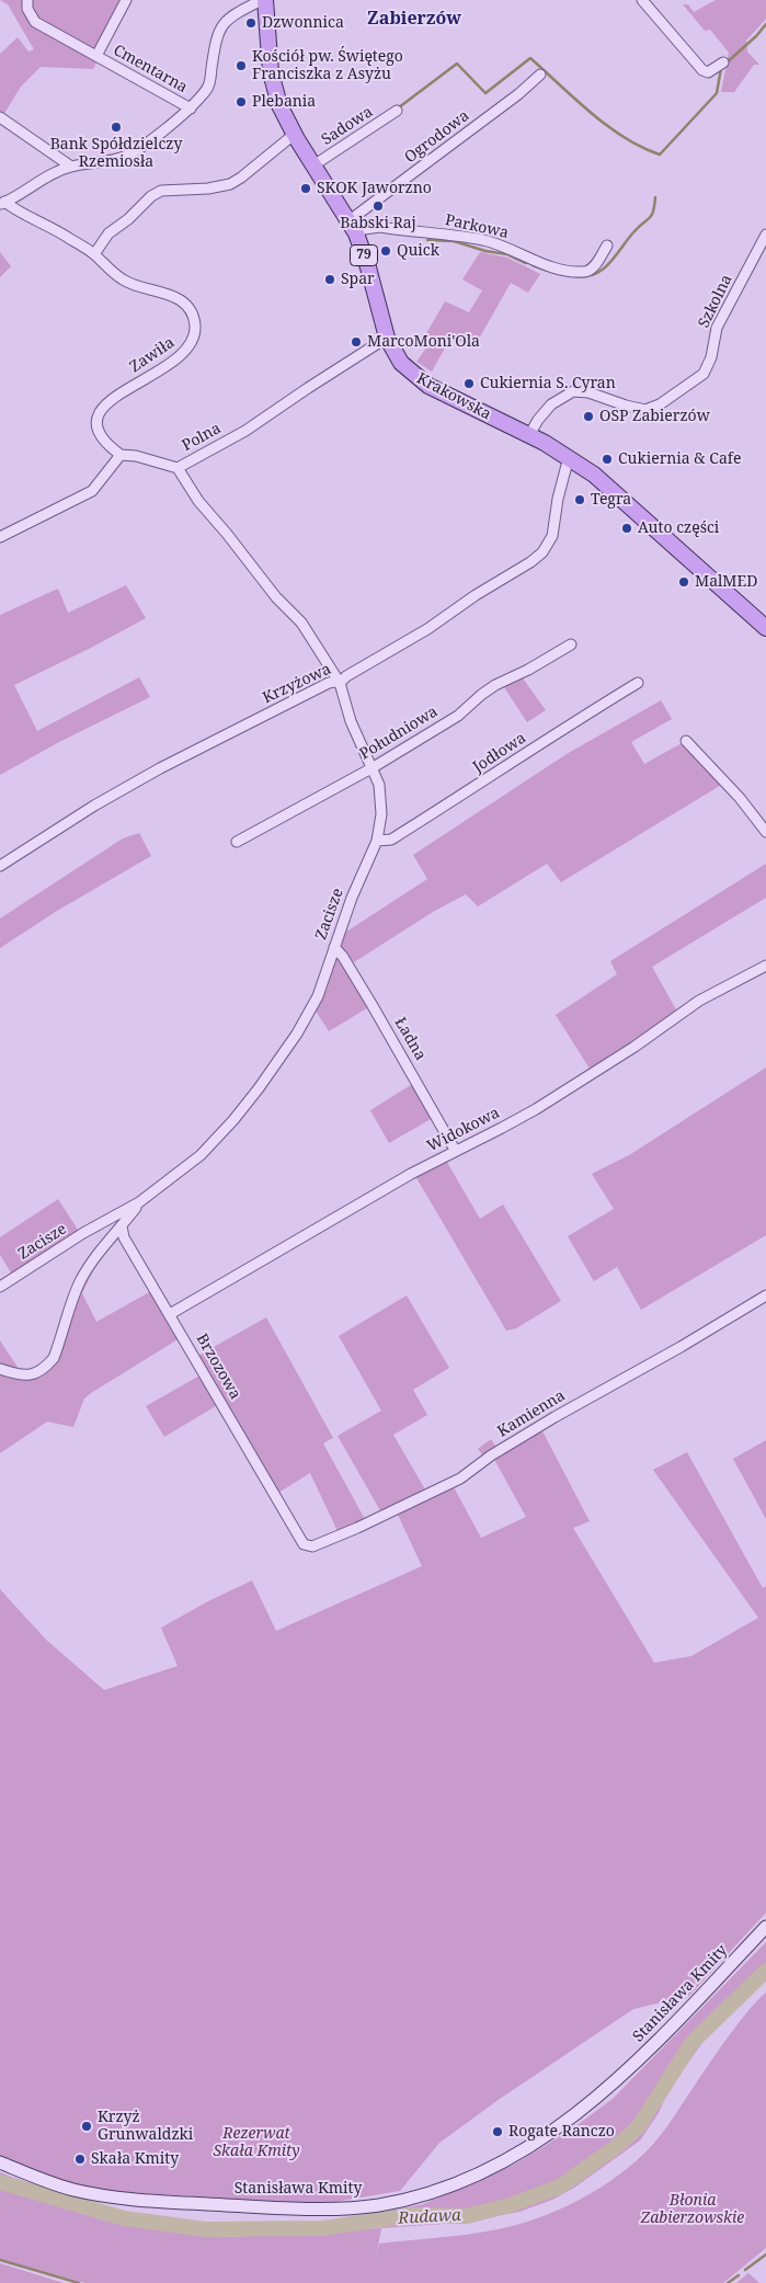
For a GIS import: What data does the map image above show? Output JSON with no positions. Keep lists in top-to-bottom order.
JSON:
{
  "streets": {
    "main road": ["79", "Krakowska", "Stanisława Kmity"],
    "street": [
      "Cmentarna",
      "Sadowa",
      "Ogrodowa",
      "Parkowa",
      "Szkolna",
      "Zawiła",
      "Polna",
      "Krzyżowa",
      "Południowa",
      "Jodłowa",
      "Zacisze",
      "Ładna",
      "Widokowa",
      "Brzozowa",
      "Kamienna"
    ]
  },
  "crossings": [
    ["Cmentarna", "Zawiła"],
    ["Cmentarna", "Krakowska"],
    ["Sadowa", "Krakowska"],
    ["Ogrodowa", "Parkowa"],
    ["Ogrodowa", "Krakowska"],
    ["Parkowa", "Krakowska"],
    ["Szkolna", "Krakowska"],
    ["Zawiła", "Polna"],
    ["Krakowska", "Polna"],
    ["Krakowska", "Krzyżowa"],
    ["Polna", "Zacisze"],
    ["Krzyżowa", "Zacisze"],
    ["Południowa", "Zacisze"],
    ["Jodłowa", "Zacisze"],
    ["Zacisze", "Ładna"],
    ["Ładna", "Widokowa"],
    ["Widokowa", "Brzozowa"],
    ["Brzozowa", "Kamienna"]
  ],
  "districts": ["Zabierzów"],
  "water": ["Rudawa"],
  "parks": ["Rezerwat Skała Kmity", "Błonia Zabierzowskie"],
  "places": [
    "Dzwonnica",
    "Kościół pw. Świętego Franciszka z Asyżu",
    "Plebania",
    "Bank Spółdzielczy Rzemiosła",
    "SKOK Jaworzno",
    "Babski Raj",
    "Quick",
    "Spar",
    "MarcoMoni'Ola",
    "Cukiernia S. Cyran",
    "OSP Zabierzów",
    "Cukiernia & Cafe",
    "Tegra",
    "Auto części",
    "MalMED",
    "Krzyż Grunwaldzki",
    "Rogate Ranczo",
    "Skała Kmity"
  ]
}
